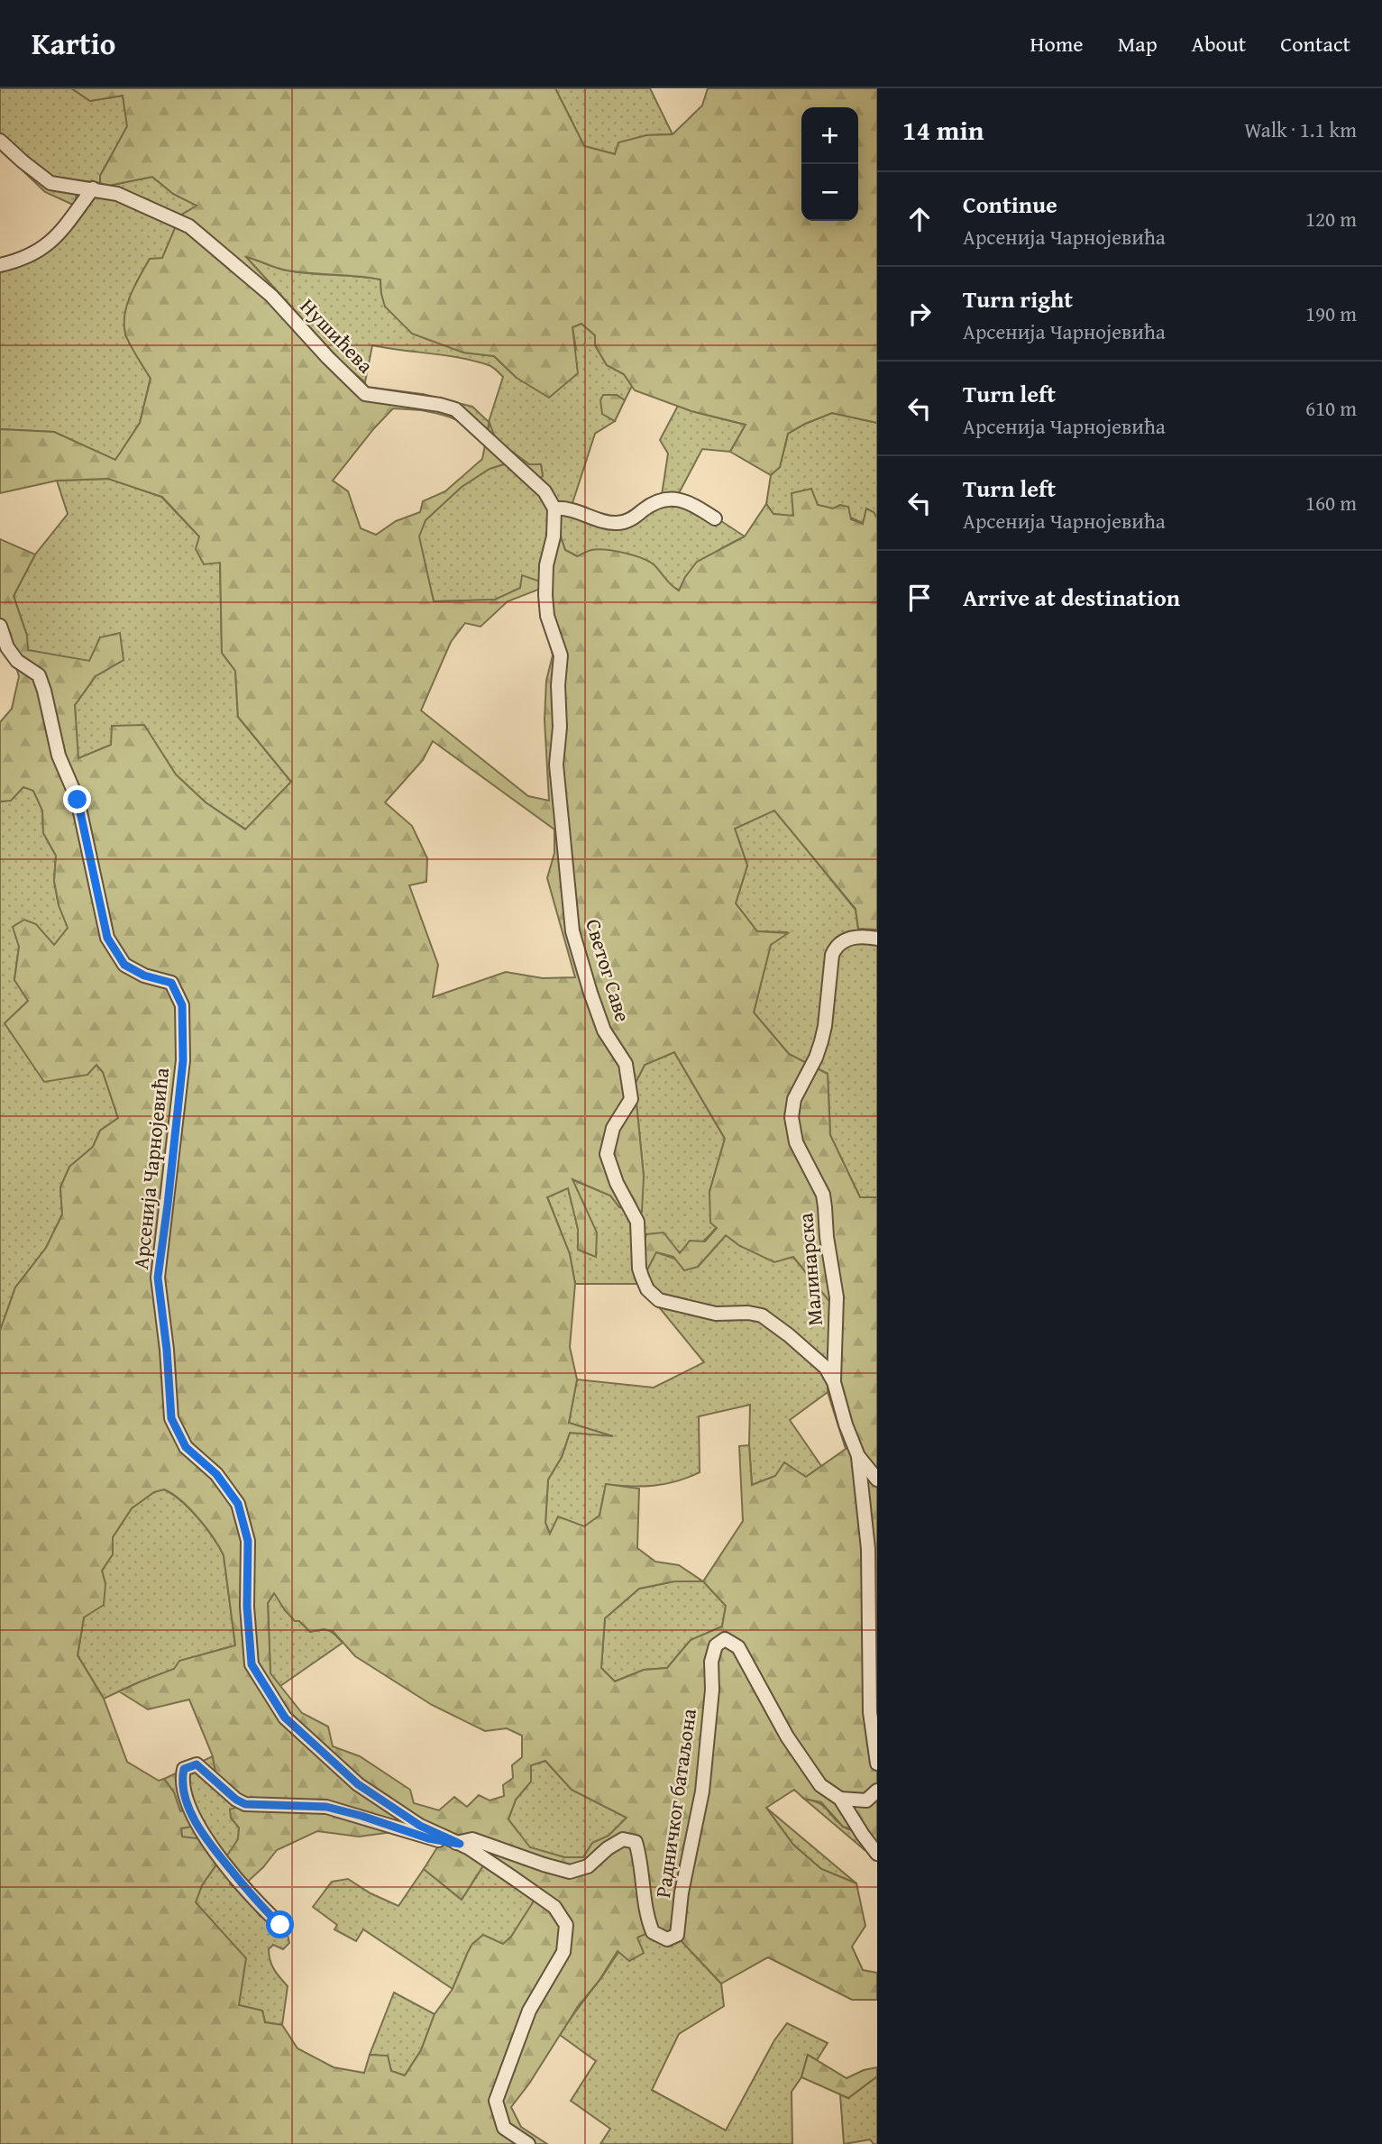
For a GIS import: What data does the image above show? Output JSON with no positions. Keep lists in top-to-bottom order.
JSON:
{
  "streets": {
    "street": [
      "Нушићева",
      "Светог Саве",
      "Арсенија Чарнојевића",
      "Малинарска",
      "Радничког батаљона"
    ]
  },
  "crossings": [
    ["Нушићева", "Светог Саве"],
    ["Светог Саве", "Малинарска"],
    ["Арсенија Чарнојевића", "Радничког батаљона"]
  ],
  "page": {
    "header": "Kartio",
    "nav": [
      "Home",
      "Map",
      "About",
      "Contact"
    ],
    "heading": ["14 min", "Walk · 1.1 km"],
    "map_buttons": ["+", "−"],
    "list": [
      ["Continue", "Арсенија Чарнојевића", "120 m"],
      ["Turn right", "Арсенија Чарнојевића", "190 m"],
      ["Turn left", "Арсенија Чарнојевића", "610 m"],
      ["Turn left", "Арсенија Чарнојевића", "160 m"],
      "Arrive at destination"
    ]
  }
}
